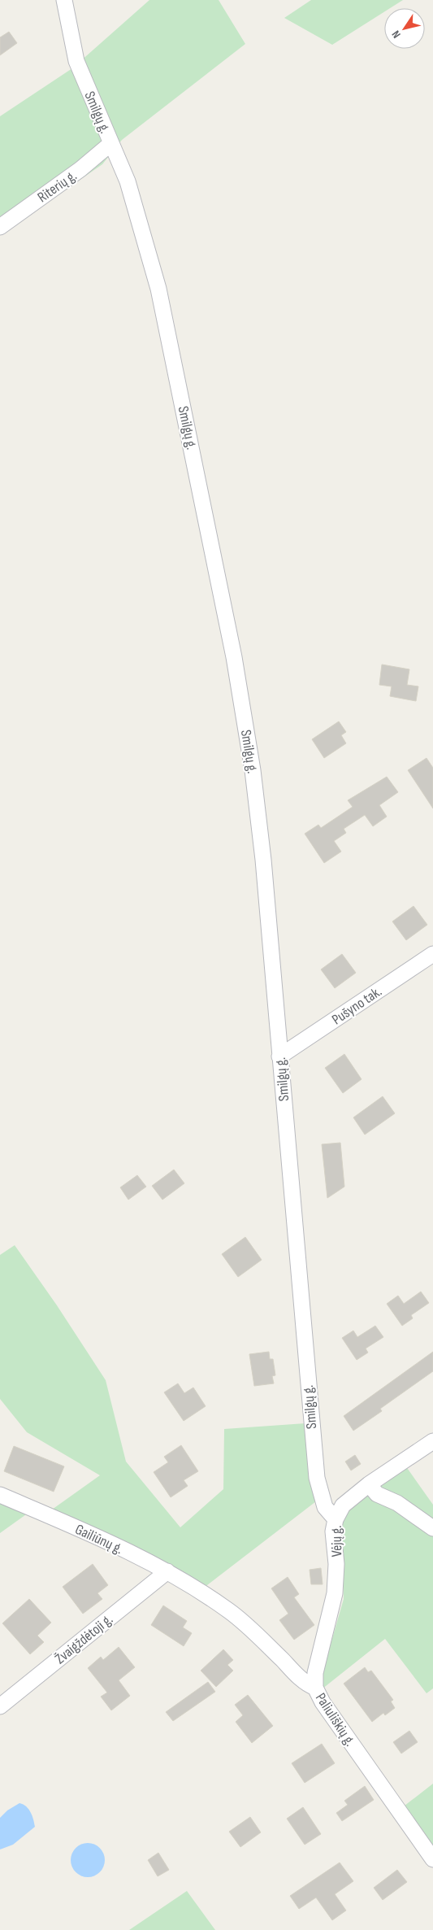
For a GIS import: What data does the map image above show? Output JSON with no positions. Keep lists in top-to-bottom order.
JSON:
{
  "streets": {
    "street": [
      "Smilgų g.",
      "Riterių g.",
      "Pušyno tak.",
      "Gailiūnų g.",
      "Vėjų g.",
      "Žvaigždėtoji g.",
      "Paliuliškių g."
    ]
  },
  "crossings": [
    ["Smilgų g.", "Riterių g."],
    ["Smilgų g.", "Pušyno tak."],
    ["Smilgų g.", "Vėjų g."],
    ["Gailiūnų g.", "Žvaigždėtoji g."],
    ["Gailiūnų g.", "Paliuliškių g."],
    ["Vėjų g.", "Paliuliškių g."]
  ],
  "north": "bottom left"
}
